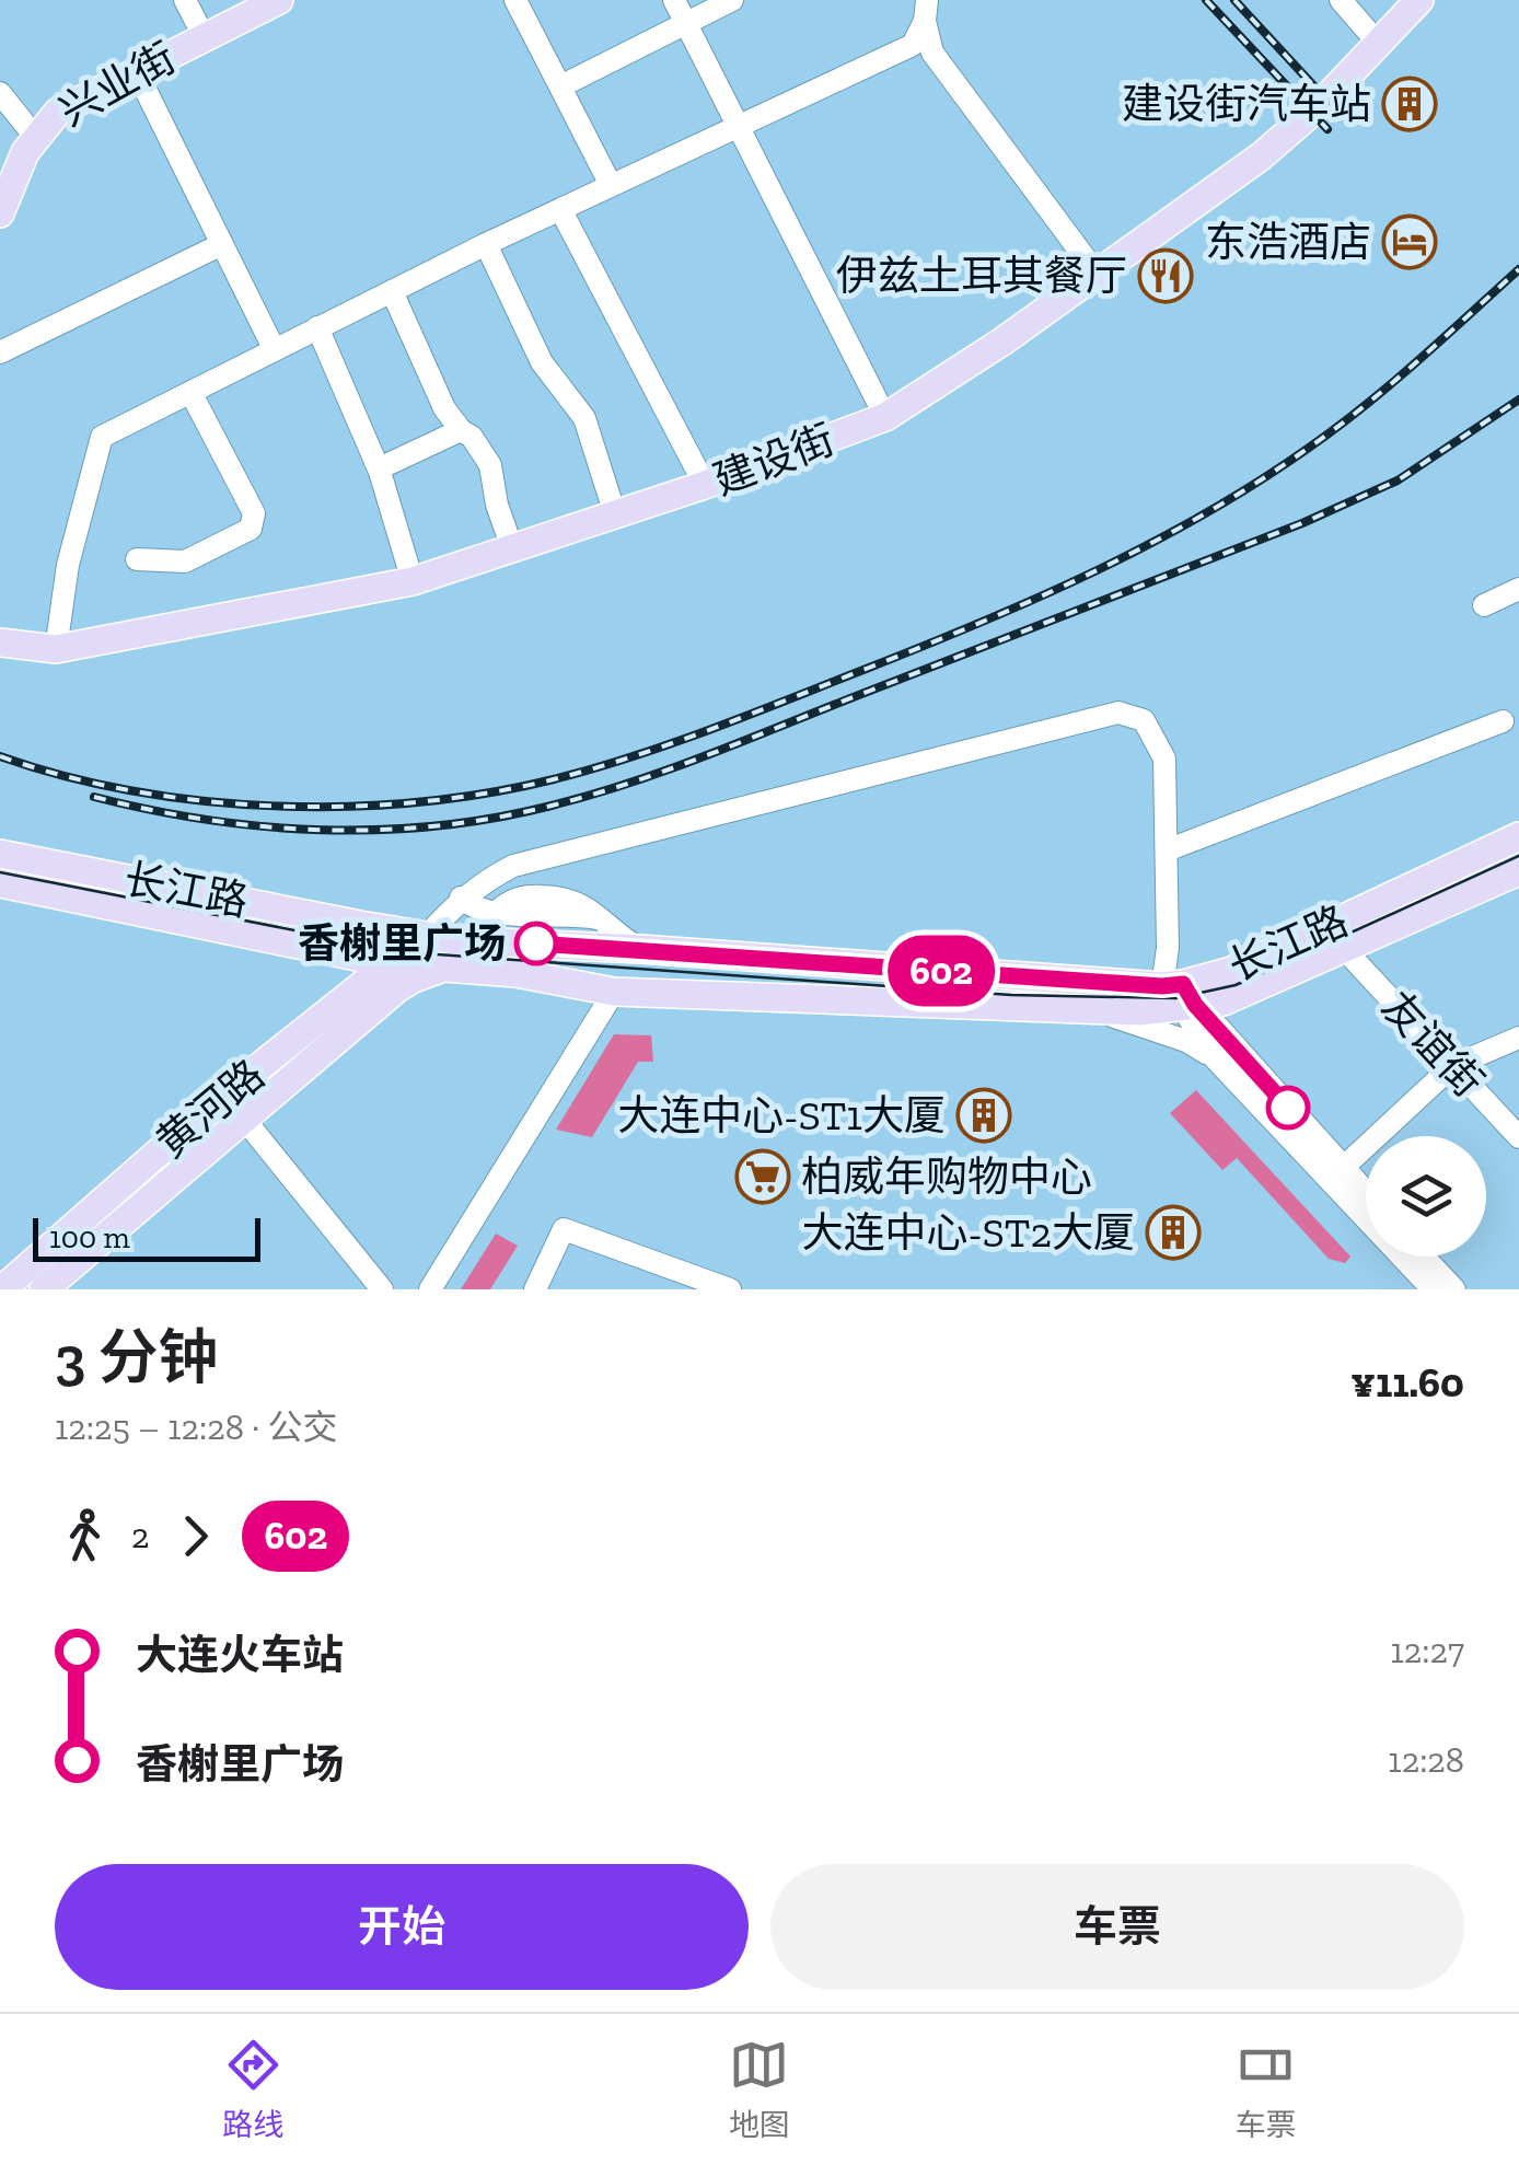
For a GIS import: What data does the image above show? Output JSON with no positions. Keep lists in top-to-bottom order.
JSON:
{
  "streets": {
    "main road": [
      "兴业街",
      "建设街",
      "长江路",
      "黄河路"
    ],
    "street": ["友谊街"]
  },
  "crossings": [
    ["长江路", "友谊街"],
    ["长江路", "黄河路"]
  ],
  "places": {
    "building": ["建设街汽车站", "大连中心-ST1大厦", "大连中心-ST2大厦"],
    "hotel": ["东浩酒店"],
    "restaurant": ["伊兹土耳其餐厅"],
    "other": ["香榭里广场"],
    "supermarket": ["柏威年购物中心"]
  },
  "lines": ["bus line 602"],
  "scale_bar": "100 m",
  "page": {
    "on_map": "602",
    "scale": "100 m",
    "heading": ["3 分钟", "12:25 – 12:28 · 公交", "¥11.60"],
    "legs": ["2", "602"],
    "list": [
      {
        "name": "大连火车站",
        "value": "12:27"
      },
      {
        "name": "香榭里广场",
        "value": "12:28"
      }
    ],
    "buttons": ["开始", "车票"],
    "tabs": ["路线", "地图", "车票"]
  }
}
